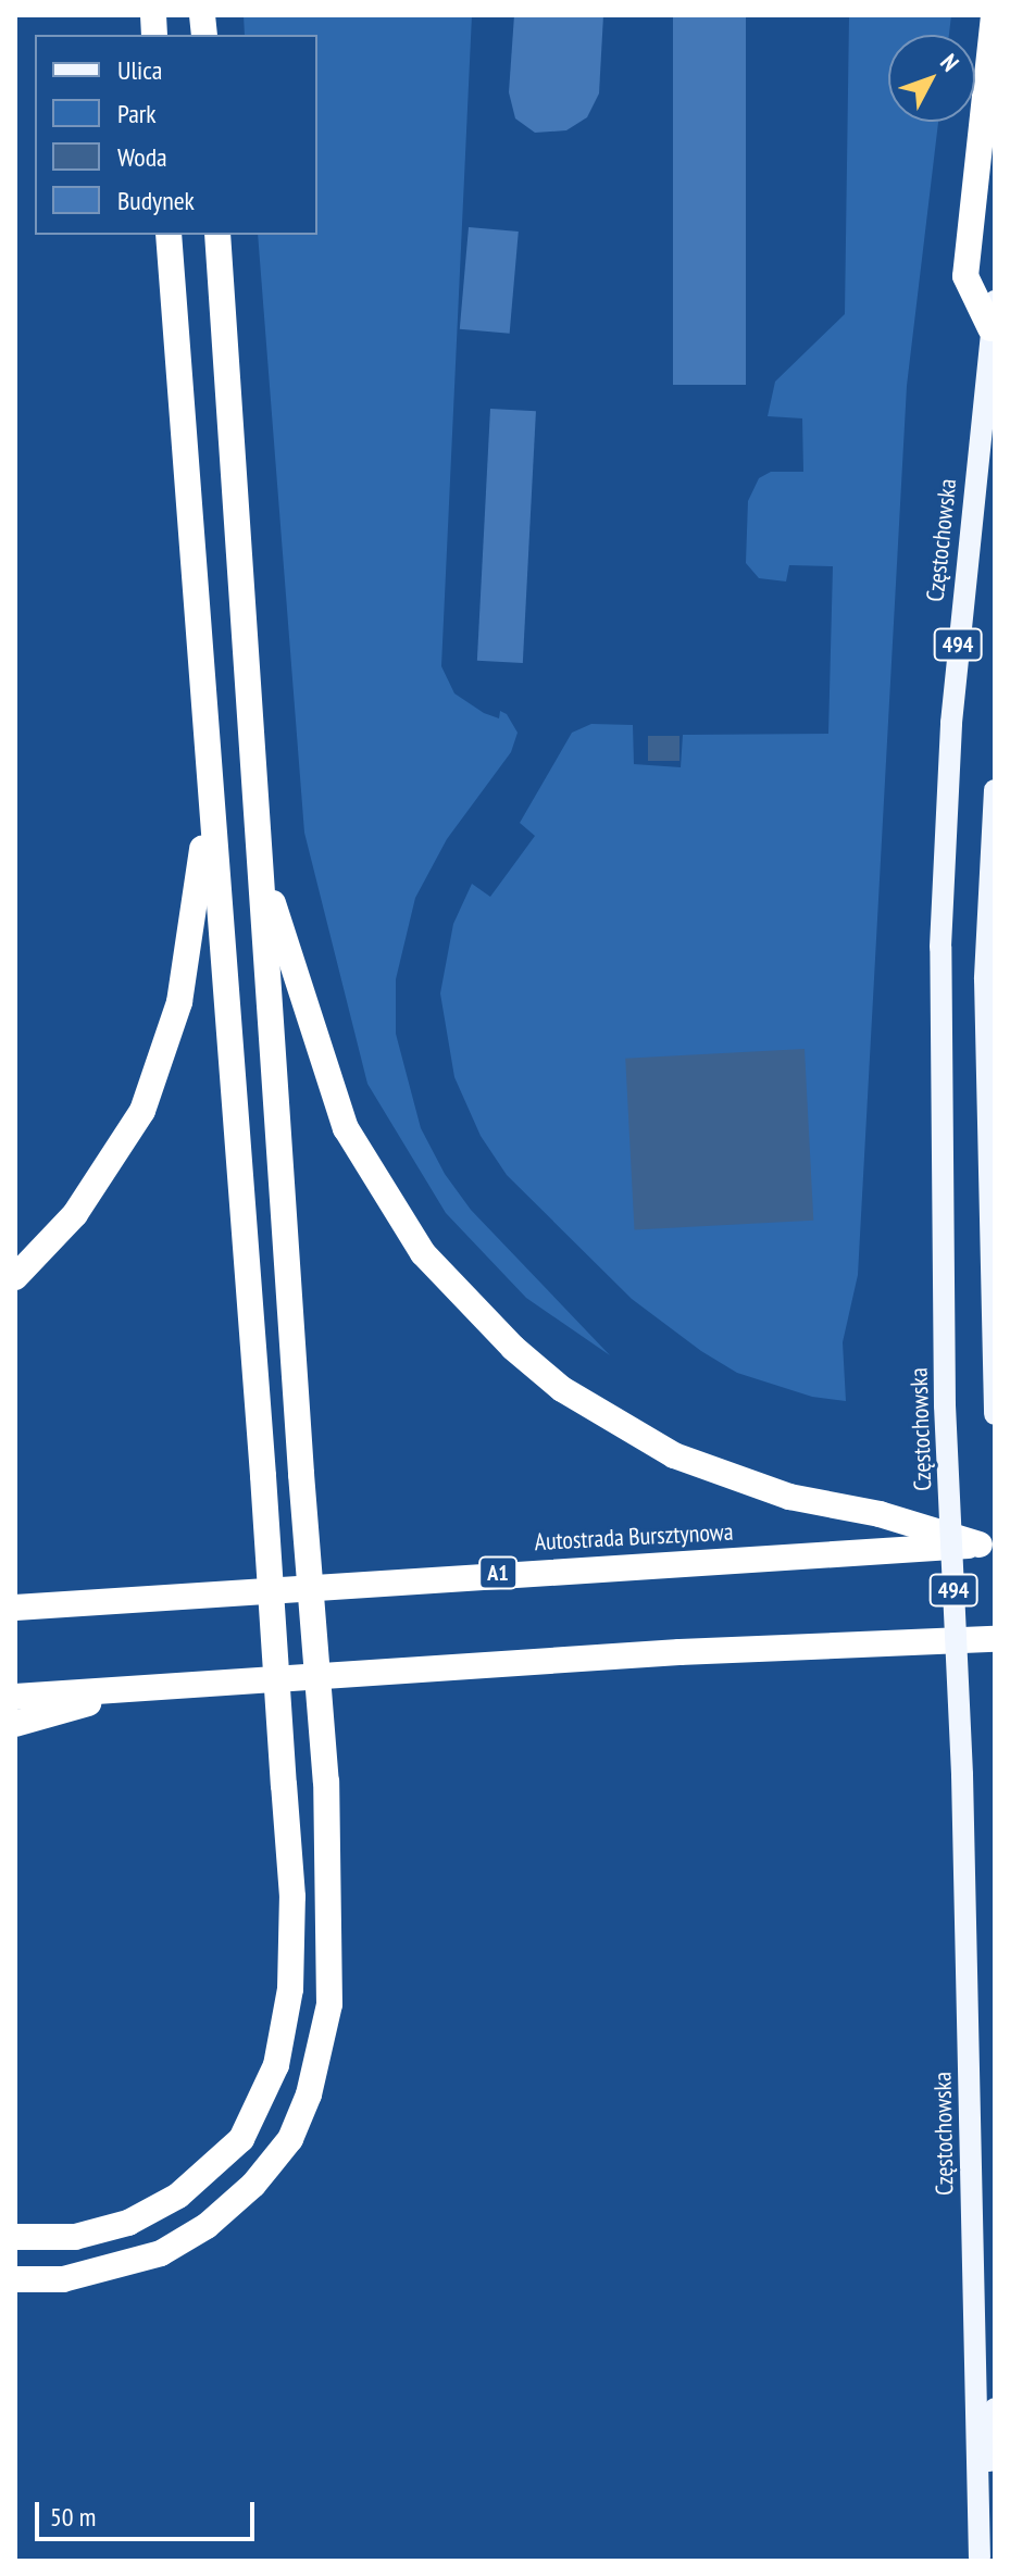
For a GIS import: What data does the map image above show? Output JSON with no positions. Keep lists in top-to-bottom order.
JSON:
{
  "streets": {
    "highway": ["Autostrada Bursztynowa", "A1"],
    "main road": ["Częstochowska", "494"]
  },
  "legend": [
    "Ulica",
    "Park",
    "Woda",
    "Budynek"
  ],
  "scale_bar": "50 m",
  "north": "top right"
}
